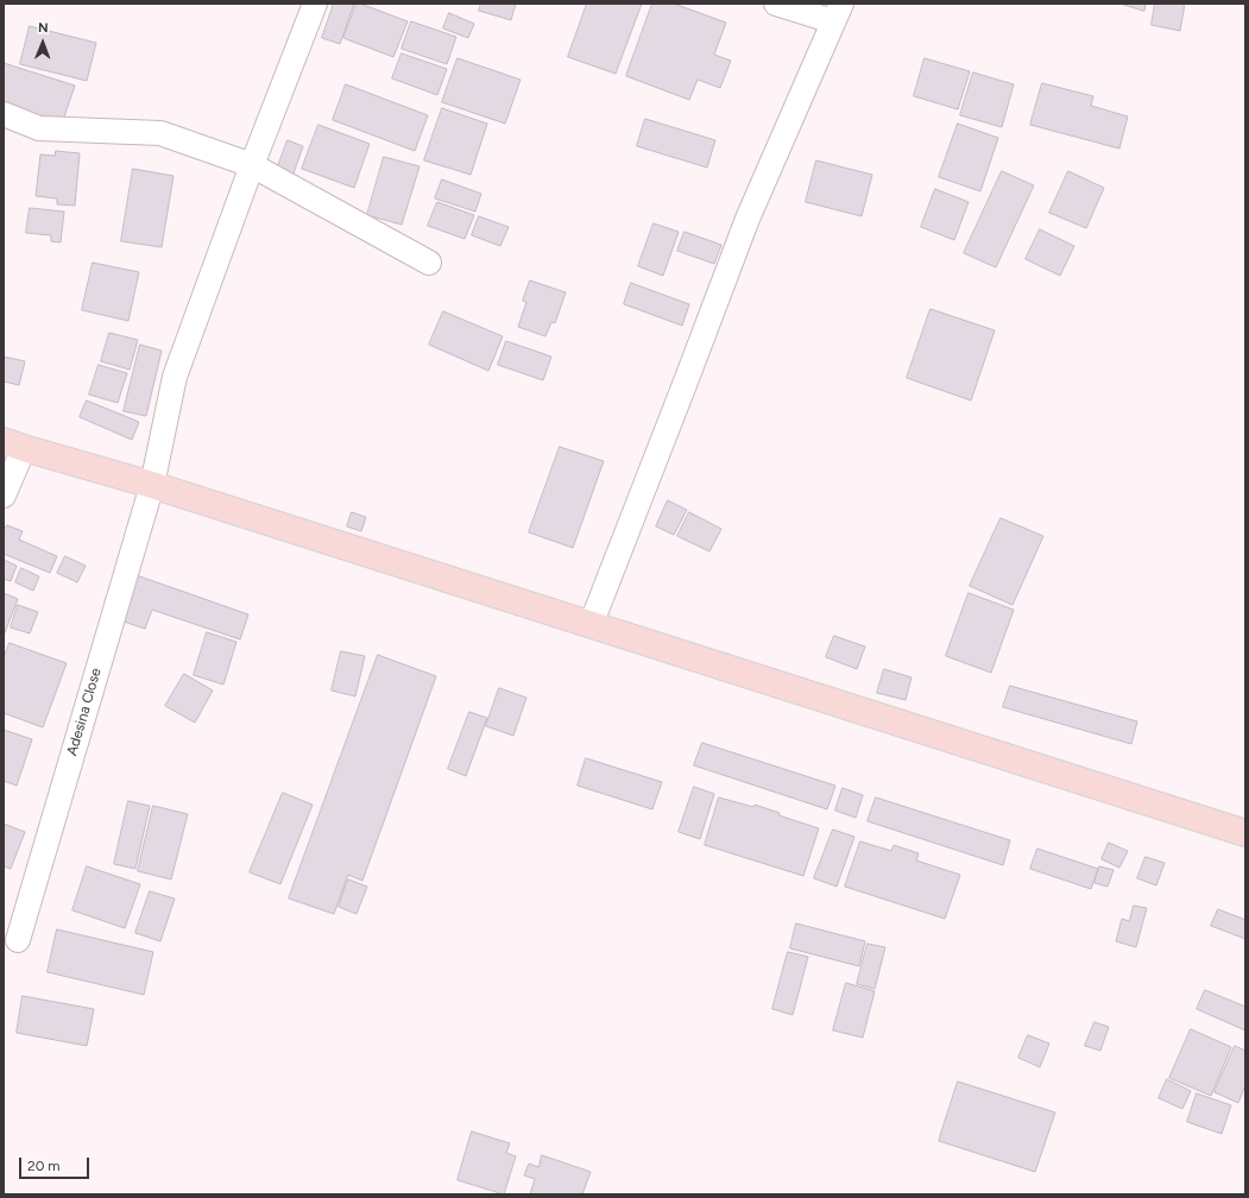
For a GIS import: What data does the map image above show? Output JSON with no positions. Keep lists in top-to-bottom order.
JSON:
{
  "streets": {
    "street": ["Adesina Close"]
  },
  "scale_bar": "20 m",
  "north": "top"
}
